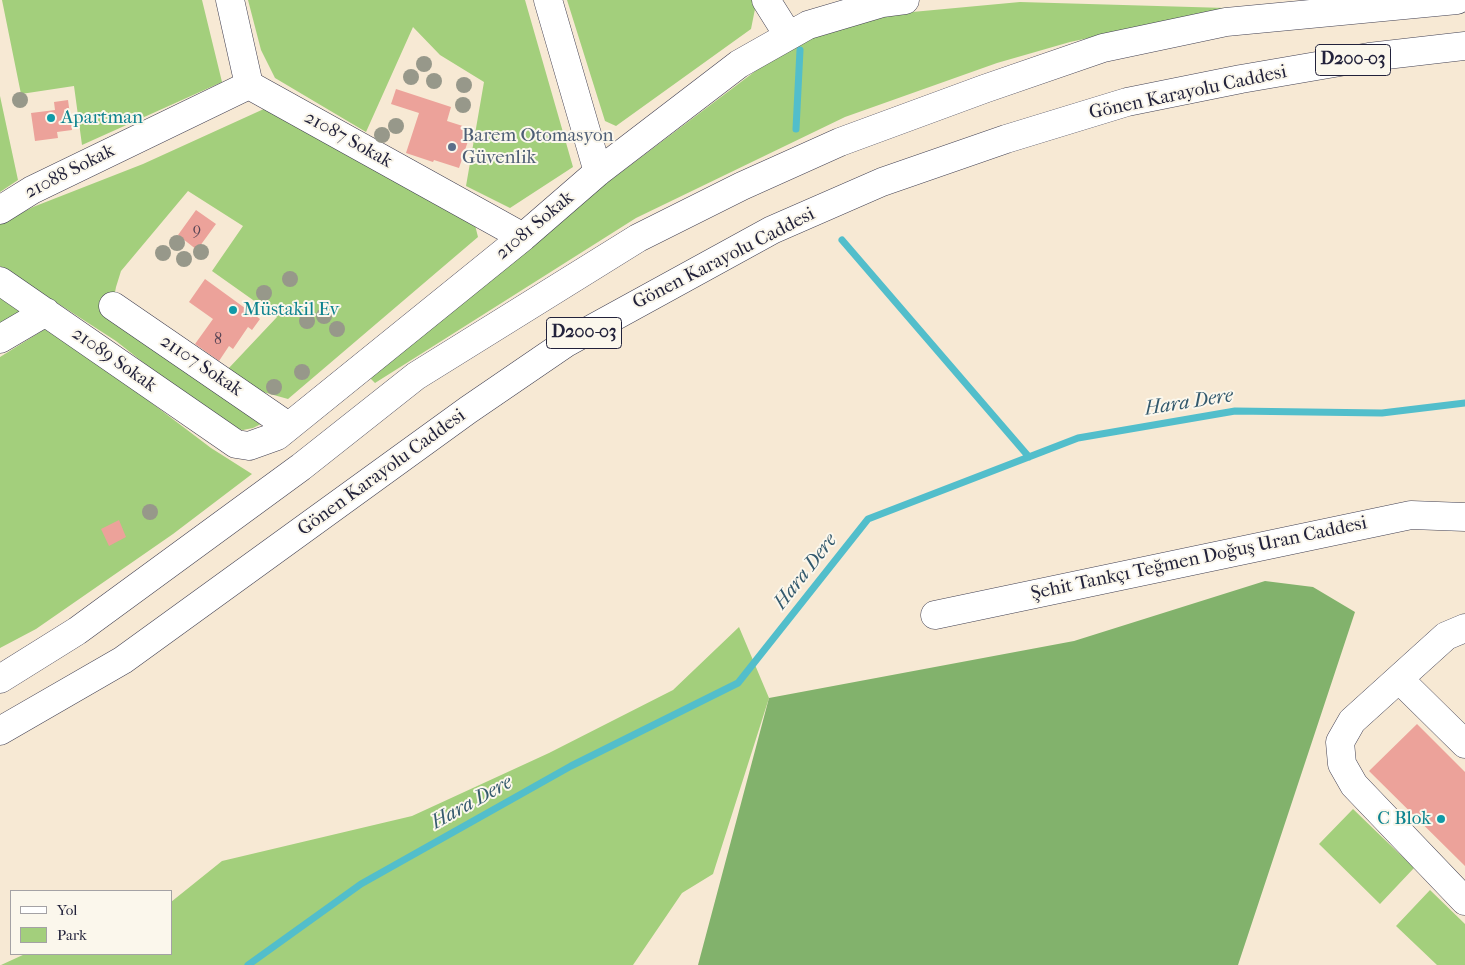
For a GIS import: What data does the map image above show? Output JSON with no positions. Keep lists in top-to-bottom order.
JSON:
{
  "streets": {
    "main road": [
      "D200-03",
      "Gönen Karayolu Caddesi",
      "21087 Sokak",
      "21088 Sokak",
      "21081 Sokak",
      "21089 Sokak",
      "21107 Sokak",
      "Şehit Tankçı Teğmen Doğuş Uran Caddesi"
    ]
  },
  "crossings": [
    ["21087 Sokak", "21088 Sokak"],
    ["21087 Sokak", "21081 Sokak"],
    ["21081 Sokak", "21089 Sokak"],
    ["21081 Sokak", "21107 Sokak"]
  ],
  "water": ["Hara Dere"],
  "places": [
    "Apartman",
    "Barem Otomasyon Güvenlik",
    "Müstakil Ev",
    "C Blok"
  ],
  "house_numbers": ["9", "8"],
  "legend": ["Yol", "Park"]
}
